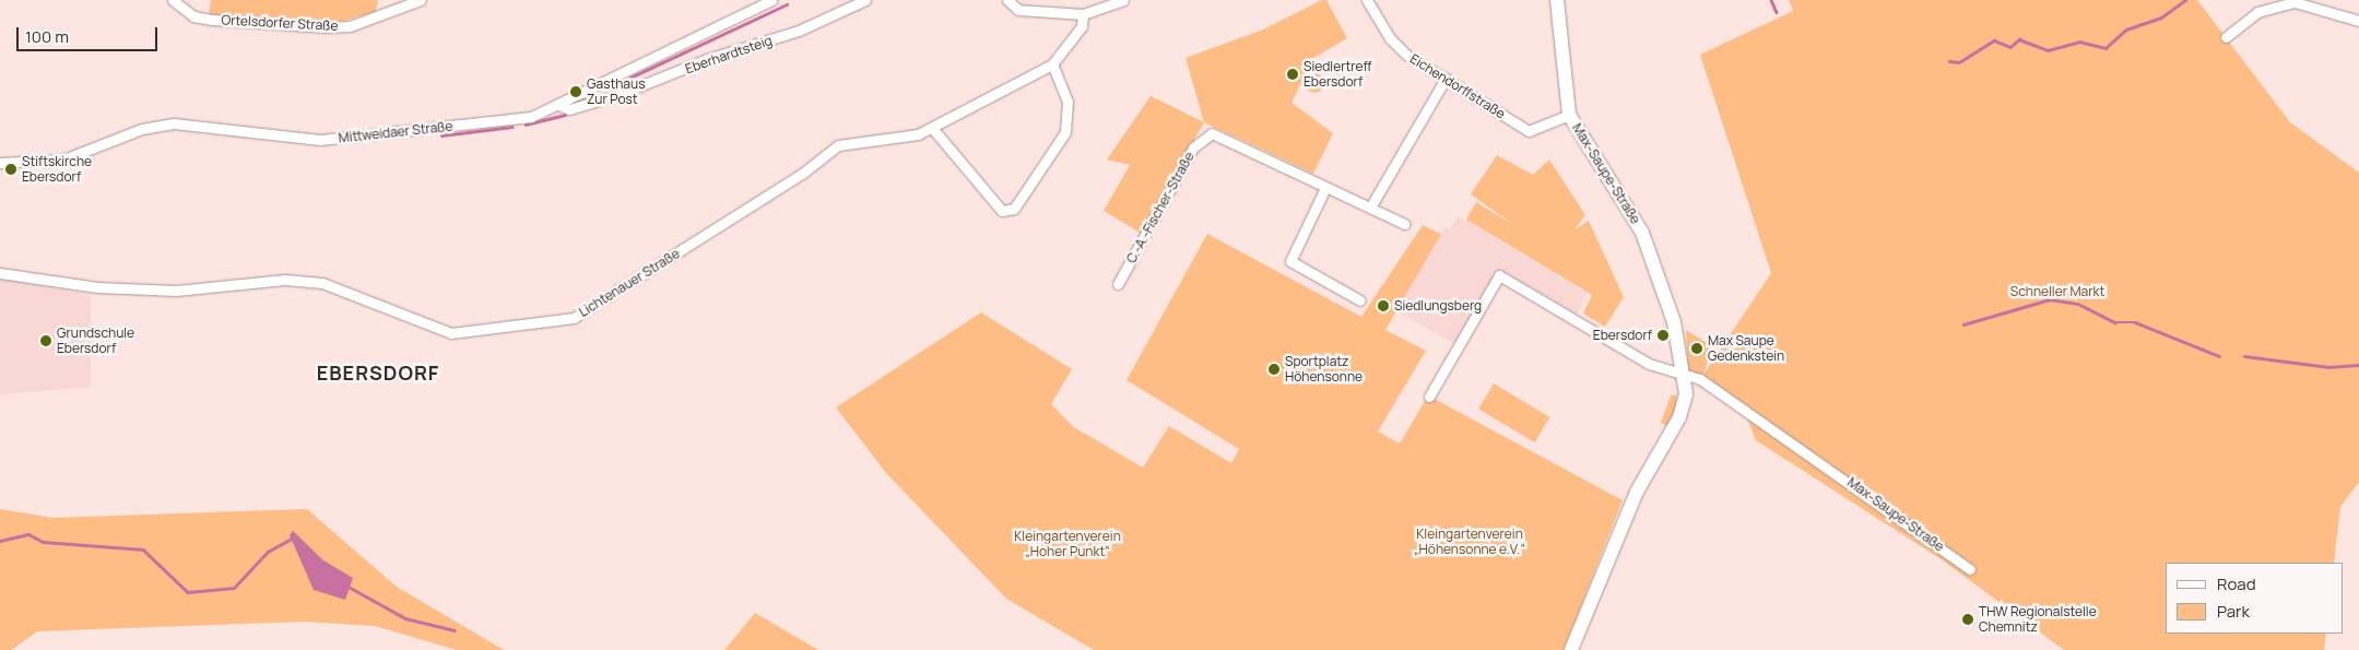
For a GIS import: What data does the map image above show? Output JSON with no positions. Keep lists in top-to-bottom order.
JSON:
{
  "streets": {
    "street": [
      "Ortelsdorfer Straße",
      "Eberhardtsteig",
      "Eichendorffstraße",
      "Mittweidaer Straße",
      "Max-Saupe-Straße",
      "C.-A.-Fischer-Straße",
      "Lichtenauer Straße"
    ]
  },
  "crossings": [
    ["Eberhardtsteig", "Mittweidaer Straße"],
    ["Eichendorffstraße", "Max-Saupe-Straße"]
  ],
  "districts": ["EBERSDORF"],
  "parks": ["Schneller Markt", "Kleingartenverein „Höhensonne e.V.“", "Kleingartenverein „Hoher Punkt“"],
  "places": [
    "Siedlertreff Ebersdorf",
    "Gasthaus Zur Post",
    "Stiftskirche Ebersdorf",
    "Siedlungsberg",
    "Ebersdorf",
    "Grundschule Ebersdorf",
    "Max Saupe Gedenkstein",
    "Sportplatz Höhensonne",
    "THW Regionalstelle Chemnitz"
  ],
  "legend": ["Road", "Park"],
  "scale_bar": "100 m"
}
